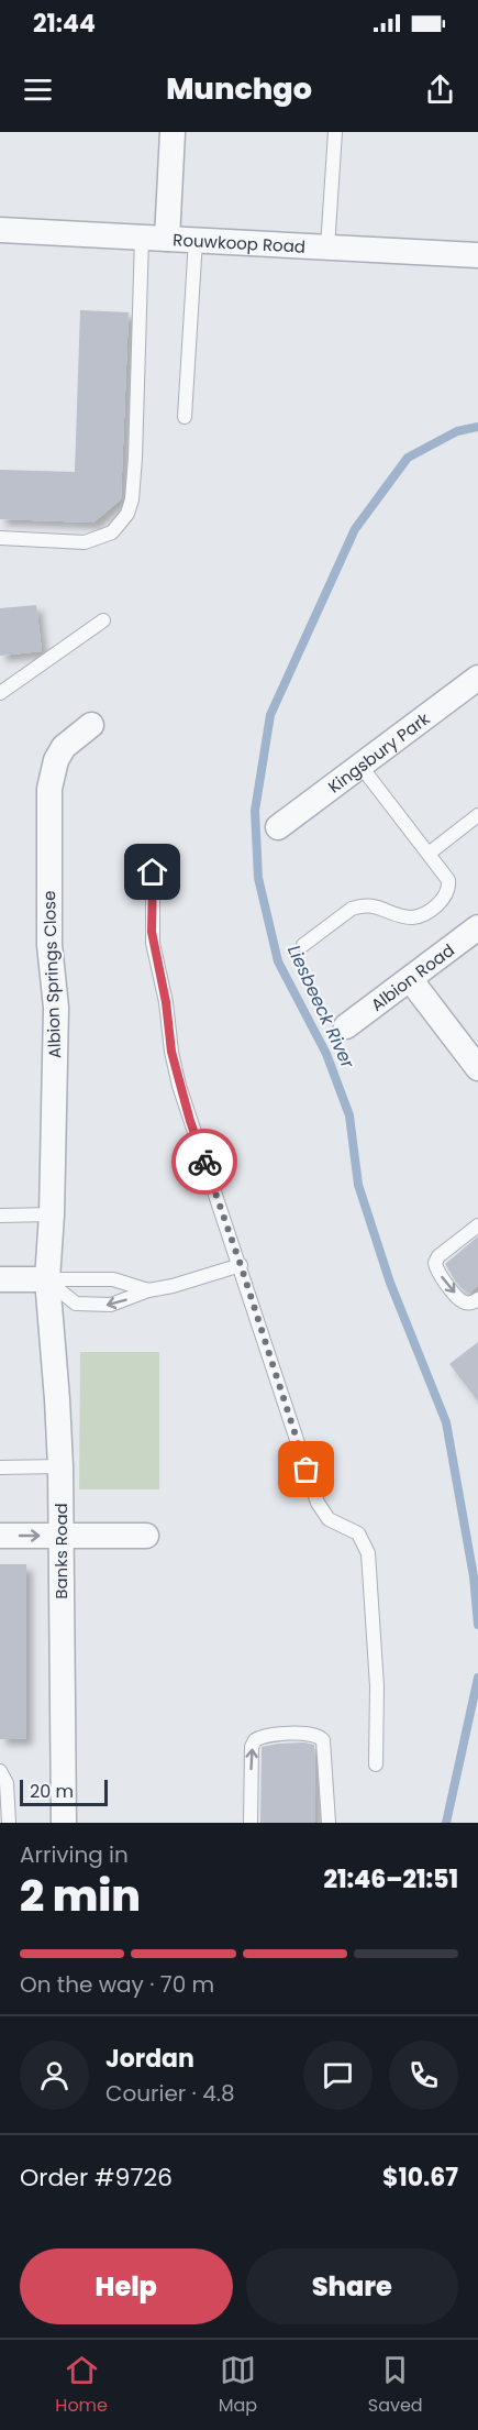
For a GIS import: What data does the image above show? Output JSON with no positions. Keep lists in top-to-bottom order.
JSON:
{
  "streets": {
    "street": [
      "Rouwkoop Road",
      "Kingsbury Park",
      "Albion Springs Close",
      "Albion Road",
      "Banks Road"
    ]
  },
  "crossings": [
    ["Albion Springs Close", "Banks Road"]
  ],
  "water": ["Liesbeeck River"],
  "scale_bar": "20 m",
  "page": {
    "status": "21:44",
    "header": "Munchgo",
    "scale": "20 m",
    "heading": ["2 min", "Arriving in", "21:46–21:51"],
    "panel": [
      "Jordan",
      "Courier · 4.8",
      "Order #9726",
      "$10.67"
    ],
    "bar": "On the way · 70 m",
    "buttons": ["Help", "Share"],
    "tabs": ["Home", "Map", "Saved"]
  }
}
